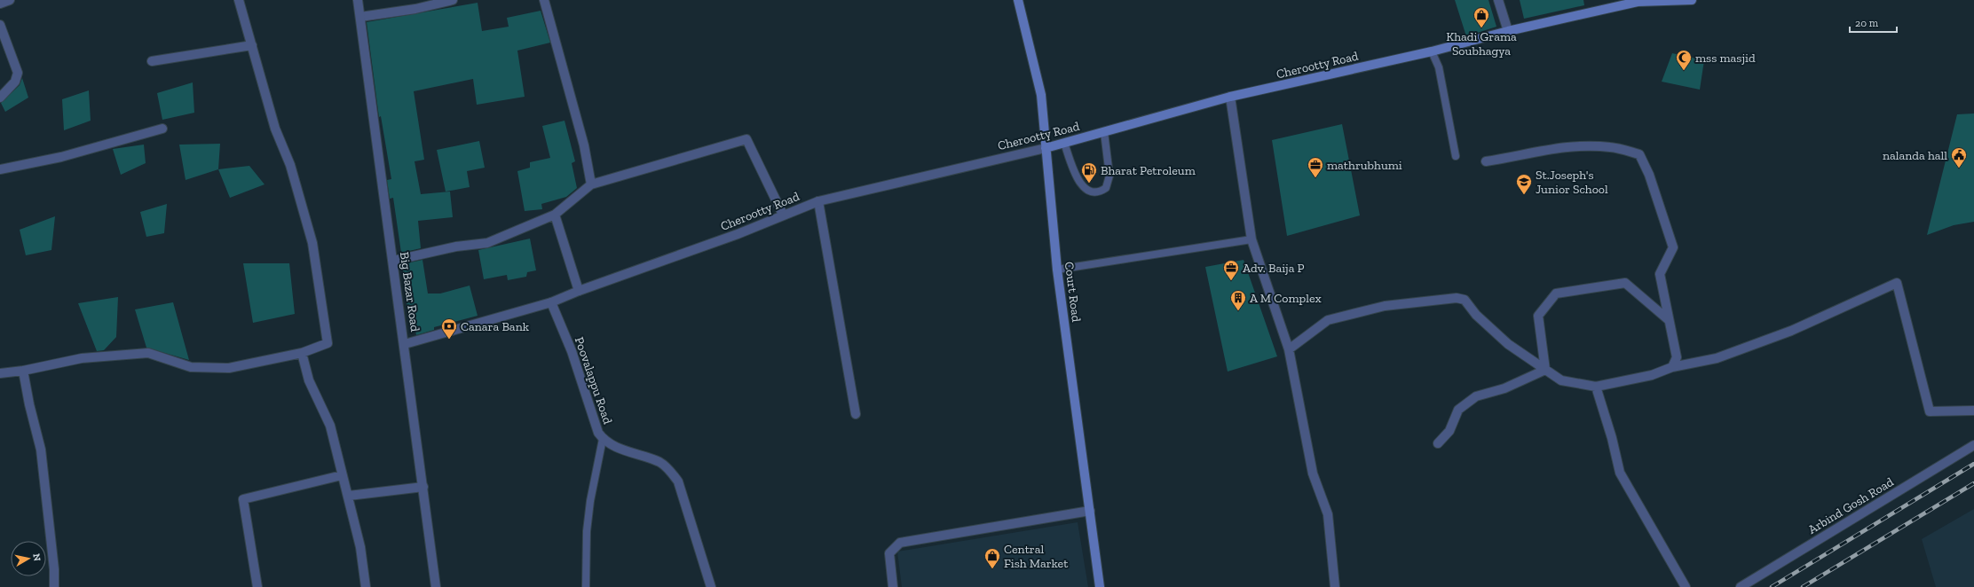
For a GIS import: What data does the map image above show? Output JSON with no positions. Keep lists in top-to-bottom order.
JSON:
{
  "streets": {
    "main road": ["Cherootty Road", "Court Road"],
    "street": ["Big Bazar Road", "Poovalappu Road", "Arbind Gosh Road"]
  },
  "crossings": [
    ["Cherootty Road", "Big Bazar Road"],
    ["Cherootty Road", "Court Road"],
    ["Cherootty Road", "Poovalappu Road"]
  ],
  "places": {
    "shop": ["Khadi Grama Soubhagya", "Central Fish Market"],
    "mosque": ["mss masjid"],
    "public building": ["nalanda hall"],
    "office": ["mathrubhumi", "Adv. Baija P"],
    "fuel station": ["Bharat Petroleum"],
    "school or university": ["St.Joseph's Junior School"],
    "building": ["A M Complex"],
    "bank": ["Canara Bank"]
  },
  "scale_bar": "20 m",
  "north": "right"
}
